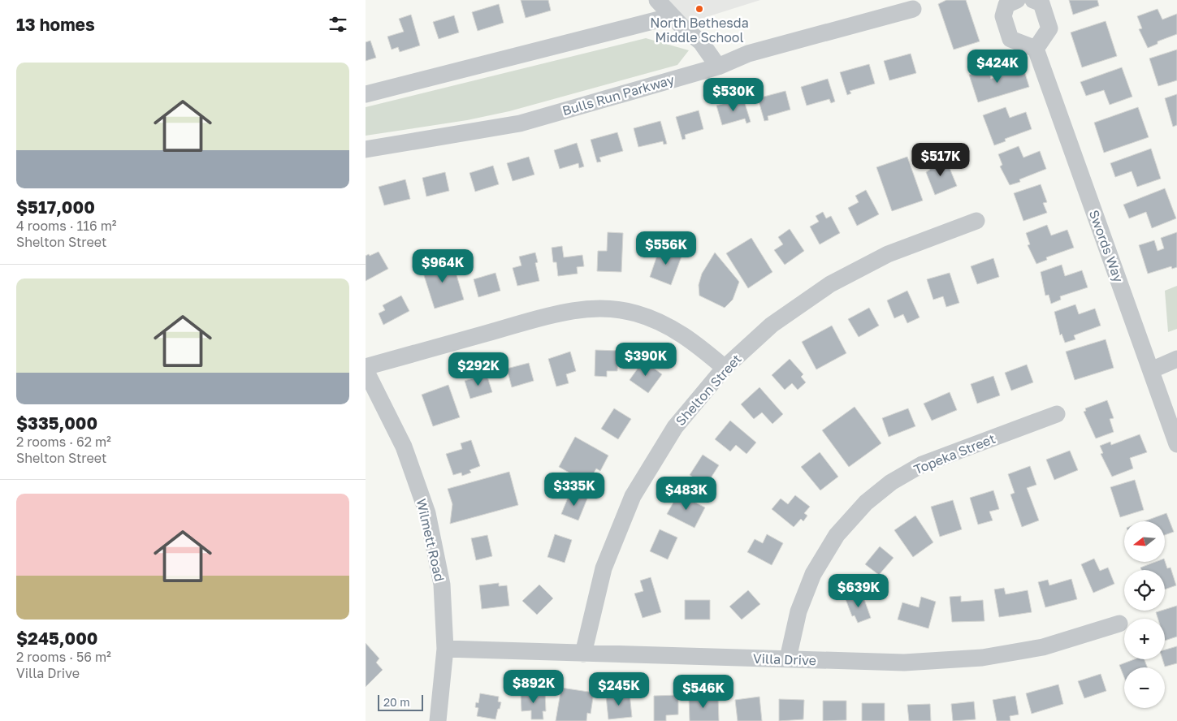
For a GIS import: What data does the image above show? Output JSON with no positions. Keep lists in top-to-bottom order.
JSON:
{
  "streets": {
    "street": [
      "Bulls Run Parkway",
      "Swords Way",
      "Shelton Street",
      "Topeka Street",
      "Wilmett Road",
      "Villa Drive"
    ]
  },
  "crossings": [
    ["Shelton Street", "Villa Drive"],
    ["Topeka Street", "Villa Drive"],
    ["Wilmett Road", "Villa Drive"]
  ],
  "places": ["North Bethesda Middle School"],
  "scale_bar": "20 m",
  "north": "left",
  "page": {
    "heading": "13 homes",
    "list": [
      {
        "name": "$517,000",
        "note": "4 rooms · 116 m² · Shelton Street"
      },
      {
        "name": "$335,000",
        "note": "2 rooms · 62 m² · Shelton Street"
      },
      {
        "name": "$245,000",
        "note": "2 rooms · 56 m² · Villa Drive"
      }
    ],
    "price": [
      "$424K",
      "$530K",
      "$517K",
      "$556K",
      "$964K",
      "$390K",
      "$292K",
      "$335K",
      "$483K",
      "$639K",
      "$892K",
      "$245K",
      "$546K"
    ],
    "map_buttons": ["+", "−"],
    "scale": "20 m"
  }
}
